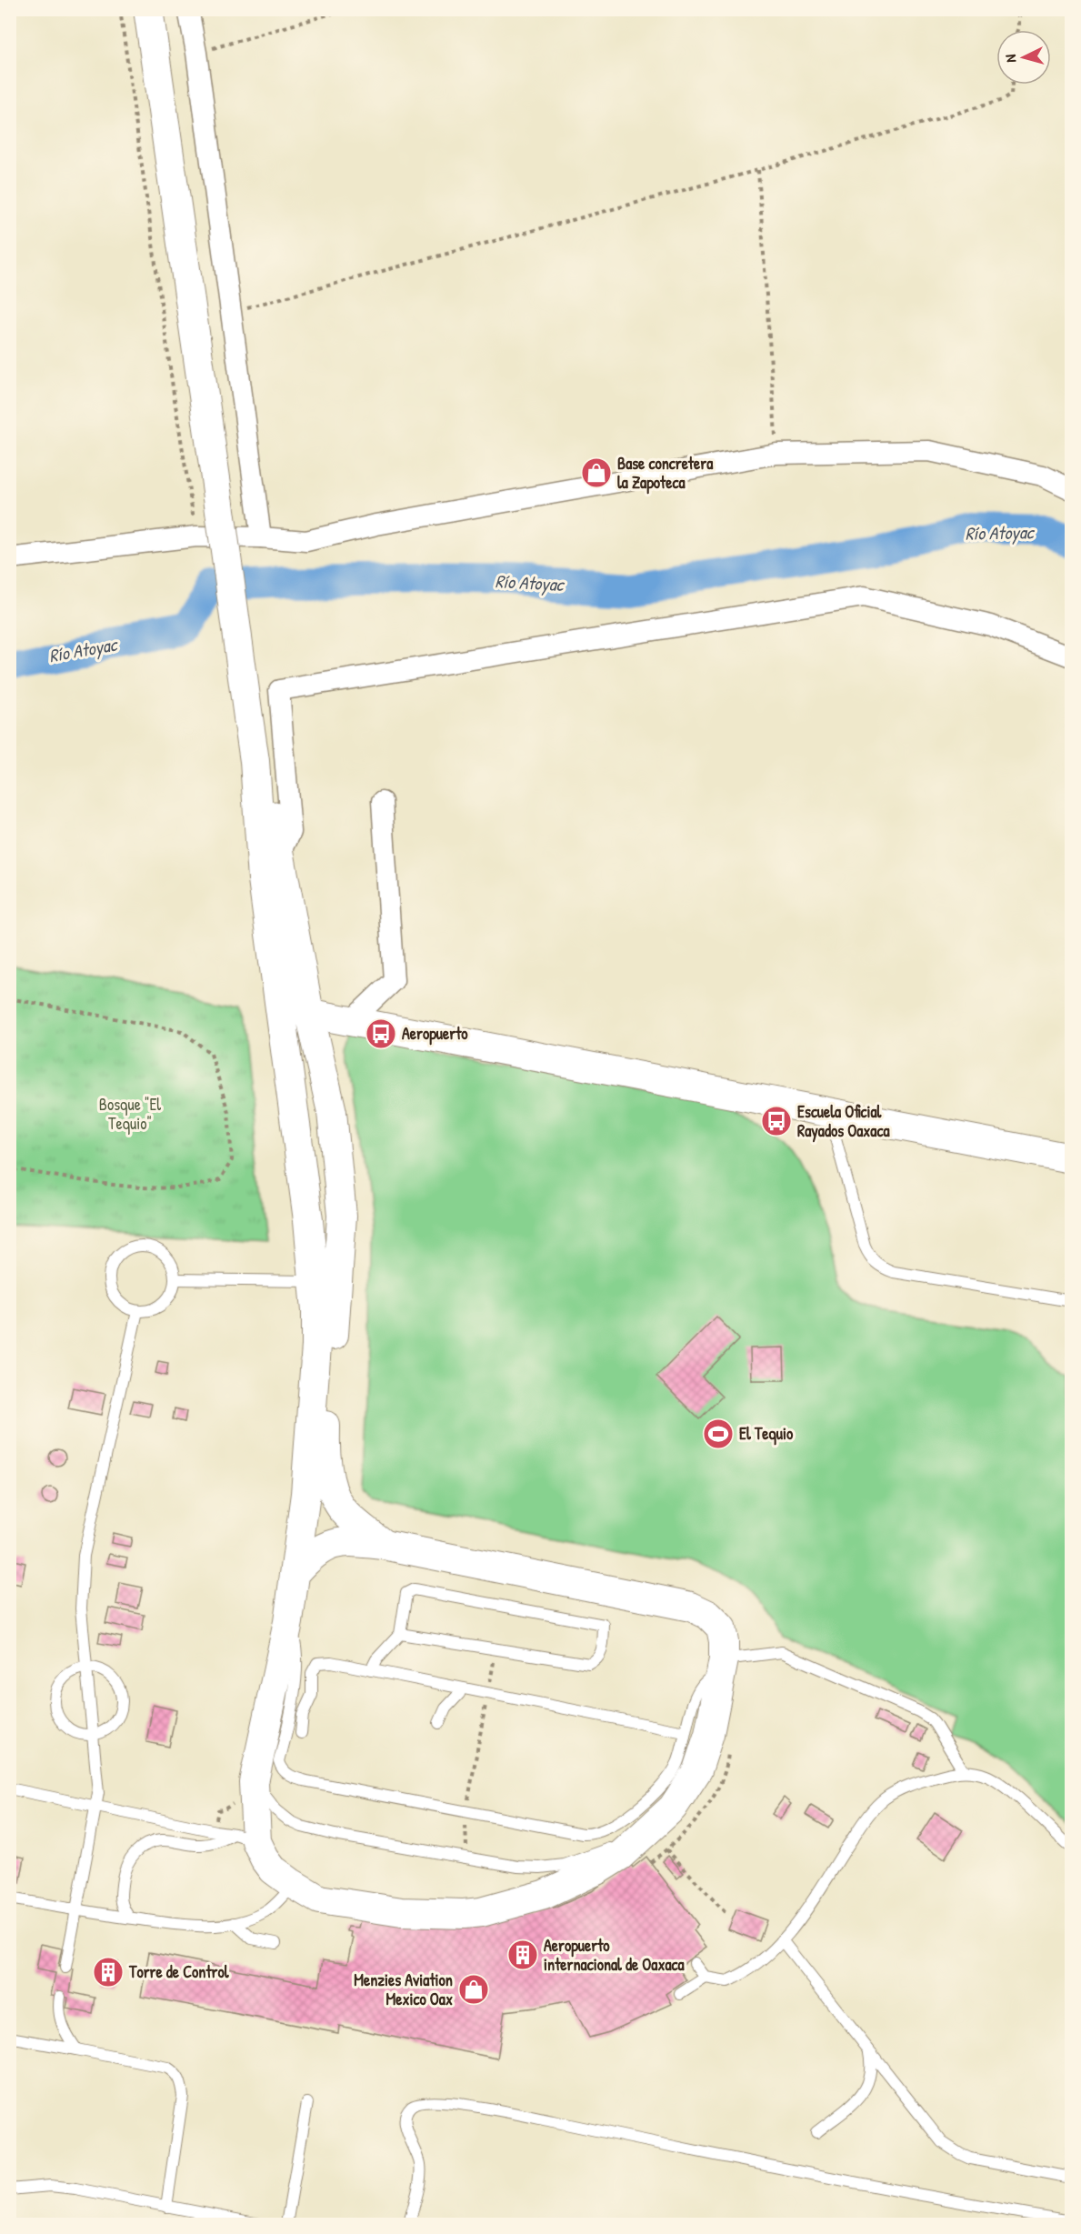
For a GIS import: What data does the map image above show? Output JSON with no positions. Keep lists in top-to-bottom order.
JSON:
{
  "water": ["Río Atoyac"],
  "parks": ["Bosque \"El Tequio\""],
  "places": {
    "shop": ["Base concretera la Zapoteca", "Menzies Aviation Mexico Oax"],
    "bus stop": ["Aeropuerto", "Escuela Oficial Rayados Oaxaca"],
    "sports": ["El Tequio"],
    "building": ["Aeropuerto internacional de Oaxaca", "Torre de Control"]
  },
  "north": "left"
}
